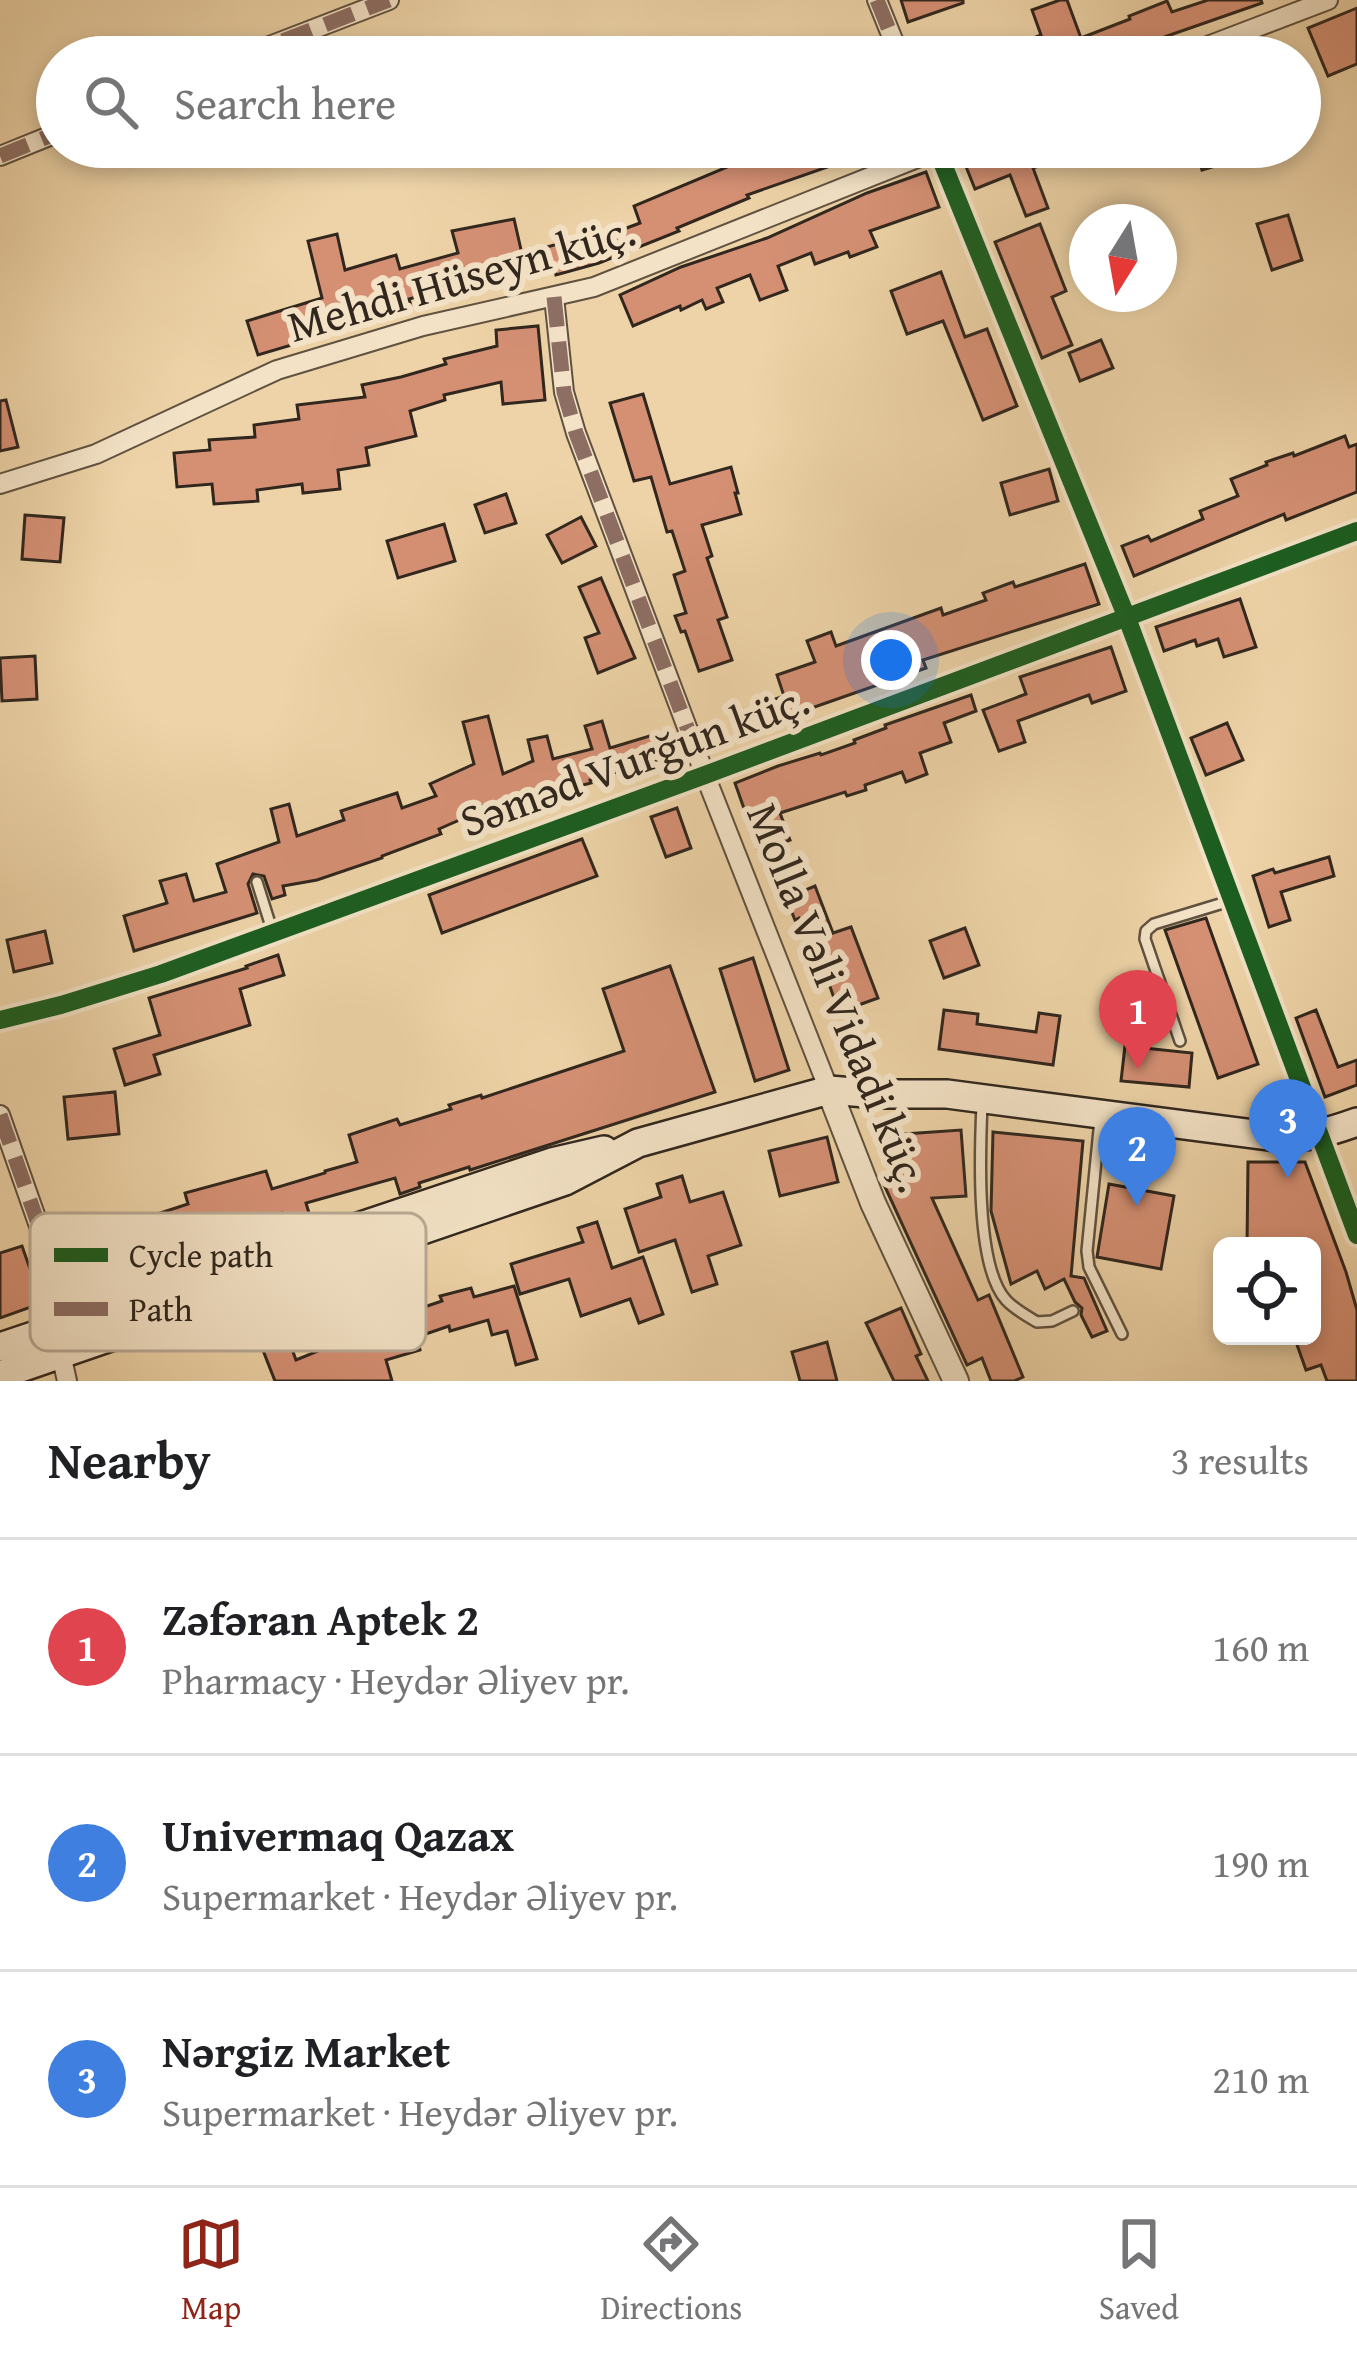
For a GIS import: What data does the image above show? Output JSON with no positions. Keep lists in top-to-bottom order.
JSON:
{
  "streets": {
    "street": ["Mehdi Hüseyn küç.", "Səməd Vurğun küç.", "Molla Vəli Vidadi küç."]
  },
  "crossings": [
    ["Mehdi Hüseyn küç.", "Molla Vəli Vidadi küç."],
    ["Səməd Vurğun küç.", "Molla Vəli Vidadi küç."]
  ],
  "legend": ["Cycle path", "Path"],
  "north": "bottom",
  "page": {
    "search": "Search here",
    "pins": ["1", "3", "2"],
    "heading": ["Nearby", "3 results"],
    "list": [
      {
        "mark": "1",
        "name": "Zəfəran Aptek 2",
        "note": "Pharmacy · Heydər Əliyev pr.",
        "value": "160 m"
      },
      {
        "mark": "2",
        "name": "Univermaq Qazax",
        "note": "Supermarket · Heydər Əliyev pr.",
        "value": "190 m"
      },
      {
        "mark": "3",
        "name": "Nərgiz Market",
        "note": "Supermarket · Heydər Əliyev pr.",
        "value": "210 m"
      }
    ],
    "nav": ["Map", "Directions", "Saved"]
  }
}
